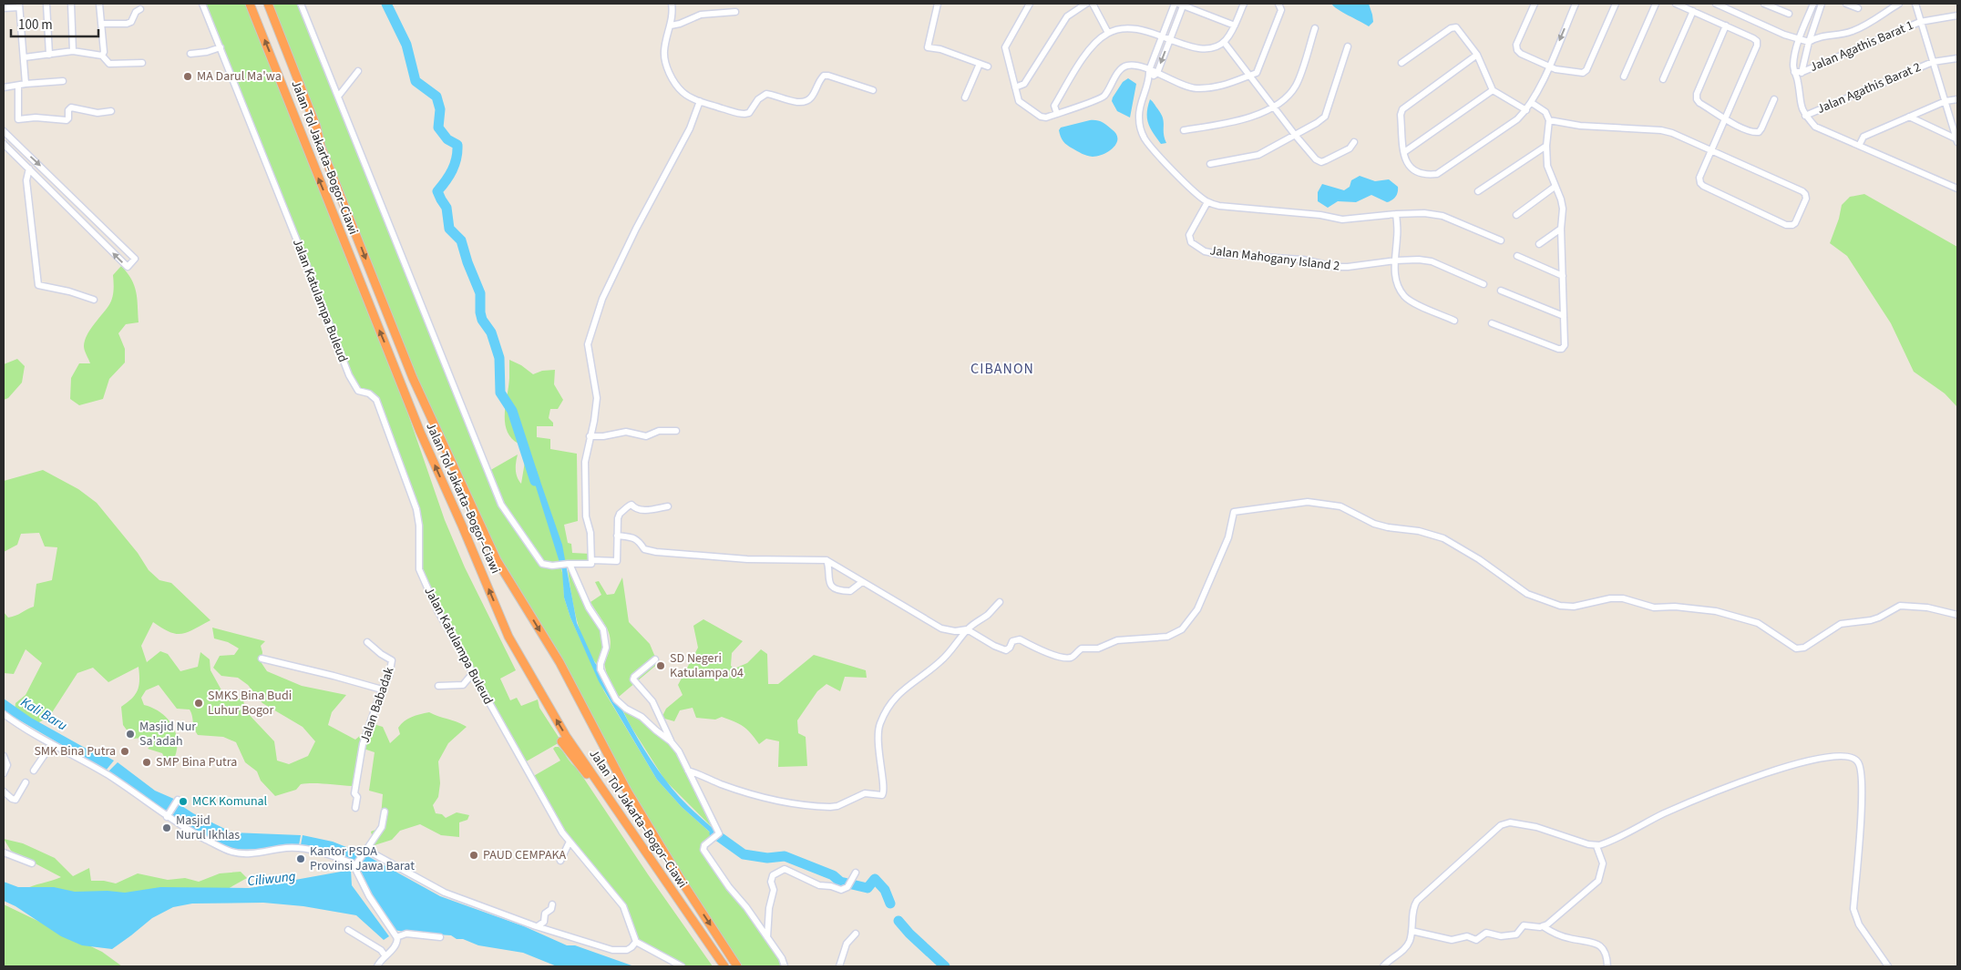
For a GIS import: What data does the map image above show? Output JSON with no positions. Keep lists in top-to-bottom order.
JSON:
{
  "streets": {
    "highway": ["Jalan Tol Jakarta–Bogor–Ciawi"],
    "street": [
      "Jalan Agathis Barat 1",
      "Jalan Agathis Barat 2",
      "Jalan Mahogany Island 2",
      "Jalan Katulampa Buleud",
      "Jalan Babadak"
    ]
  },
  "districts": ["CIBANON"],
  "water": ["Kali Baru", "Ciliwung"],
  "places": [
    "MA Darul Ma'wa",
    "SD Negeri Katulampa 04",
    "SMKS Bina Budi Luhur Bogor",
    "Masjid Nur Sa'adah",
    "SMK Bina Putra",
    "SMP Bina Putra",
    "MCK Komunal",
    "Masjid Nurul Ikhlas",
    "PAUD CEMPAKA",
    "Kantor PSDA Provinsi Jawa Barat"
  ],
  "scale_bar": "100 m"
}
